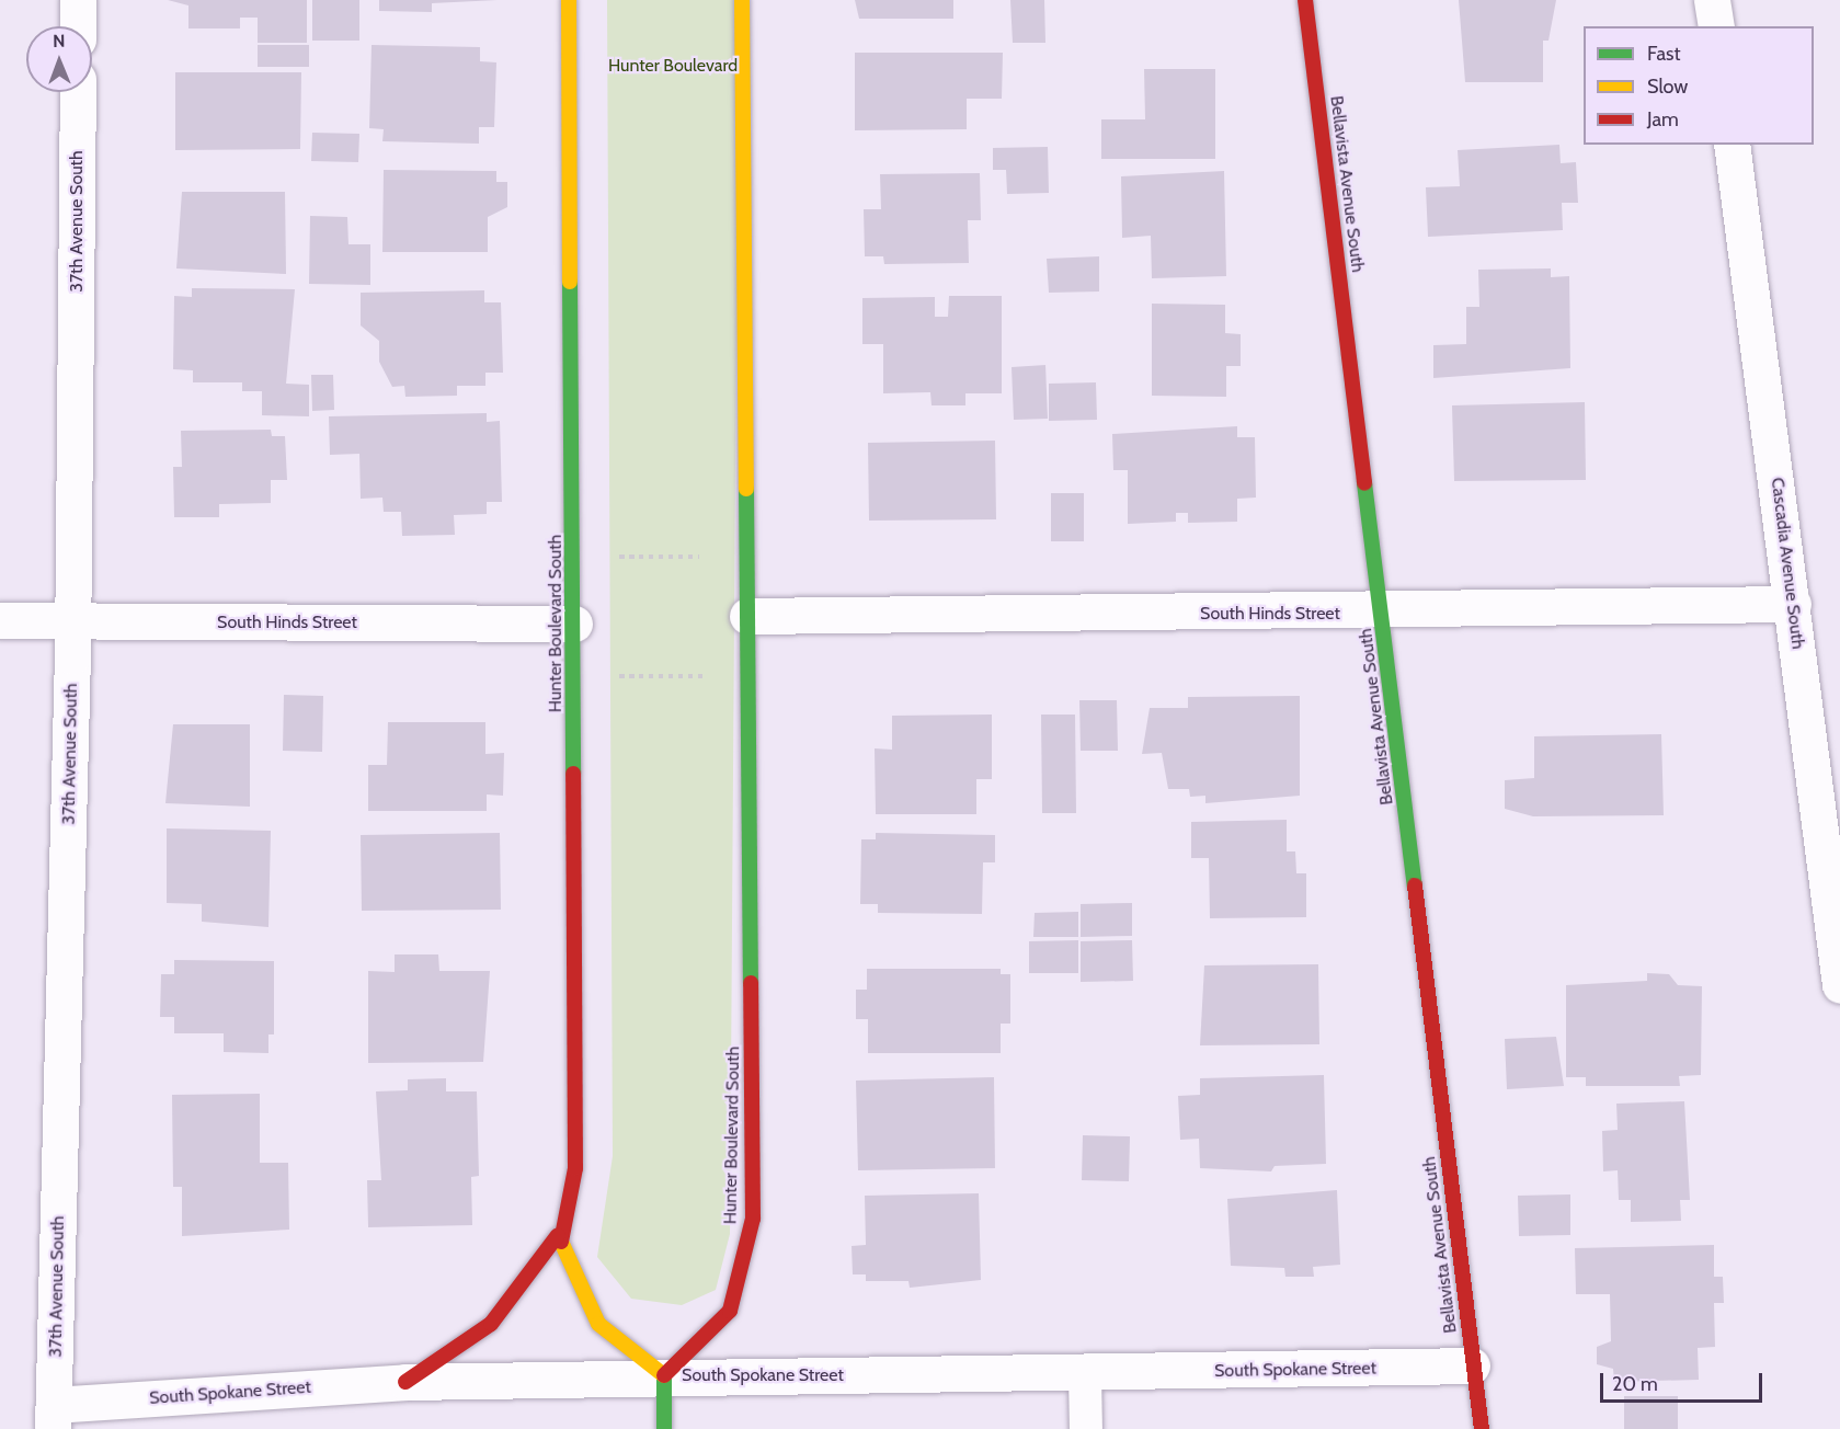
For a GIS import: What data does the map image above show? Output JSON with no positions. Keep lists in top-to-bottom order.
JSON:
{
  "streets": {
    "street": [
      "Bellavista Avenue South",
      "37th Avenue South",
      "Cascadia Avenue South",
      "South Hinds Street",
      "Hunter Boulevard South",
      "South Spokane Street"
    ]
  },
  "crossings": [
    ["Bellavista Avenue South", "South Hinds Street"],
    ["Bellavista Avenue South", "South Spokane Street"],
    ["37th Avenue South", "South Hinds Street"],
    ["37th Avenue South", "South Spokane Street"],
    ["Cascadia Avenue South", "South Hinds Street"],
    ["South Hinds Street", "Hunter Boulevard South"],
    ["Hunter Boulevard South", "South Spokane Street"]
  ],
  "parks": ["Hunter Boulevard"],
  "legend": ["Fast", "Slow", "Jam"],
  "scale_bar": "20 m",
  "north": "top"
}
